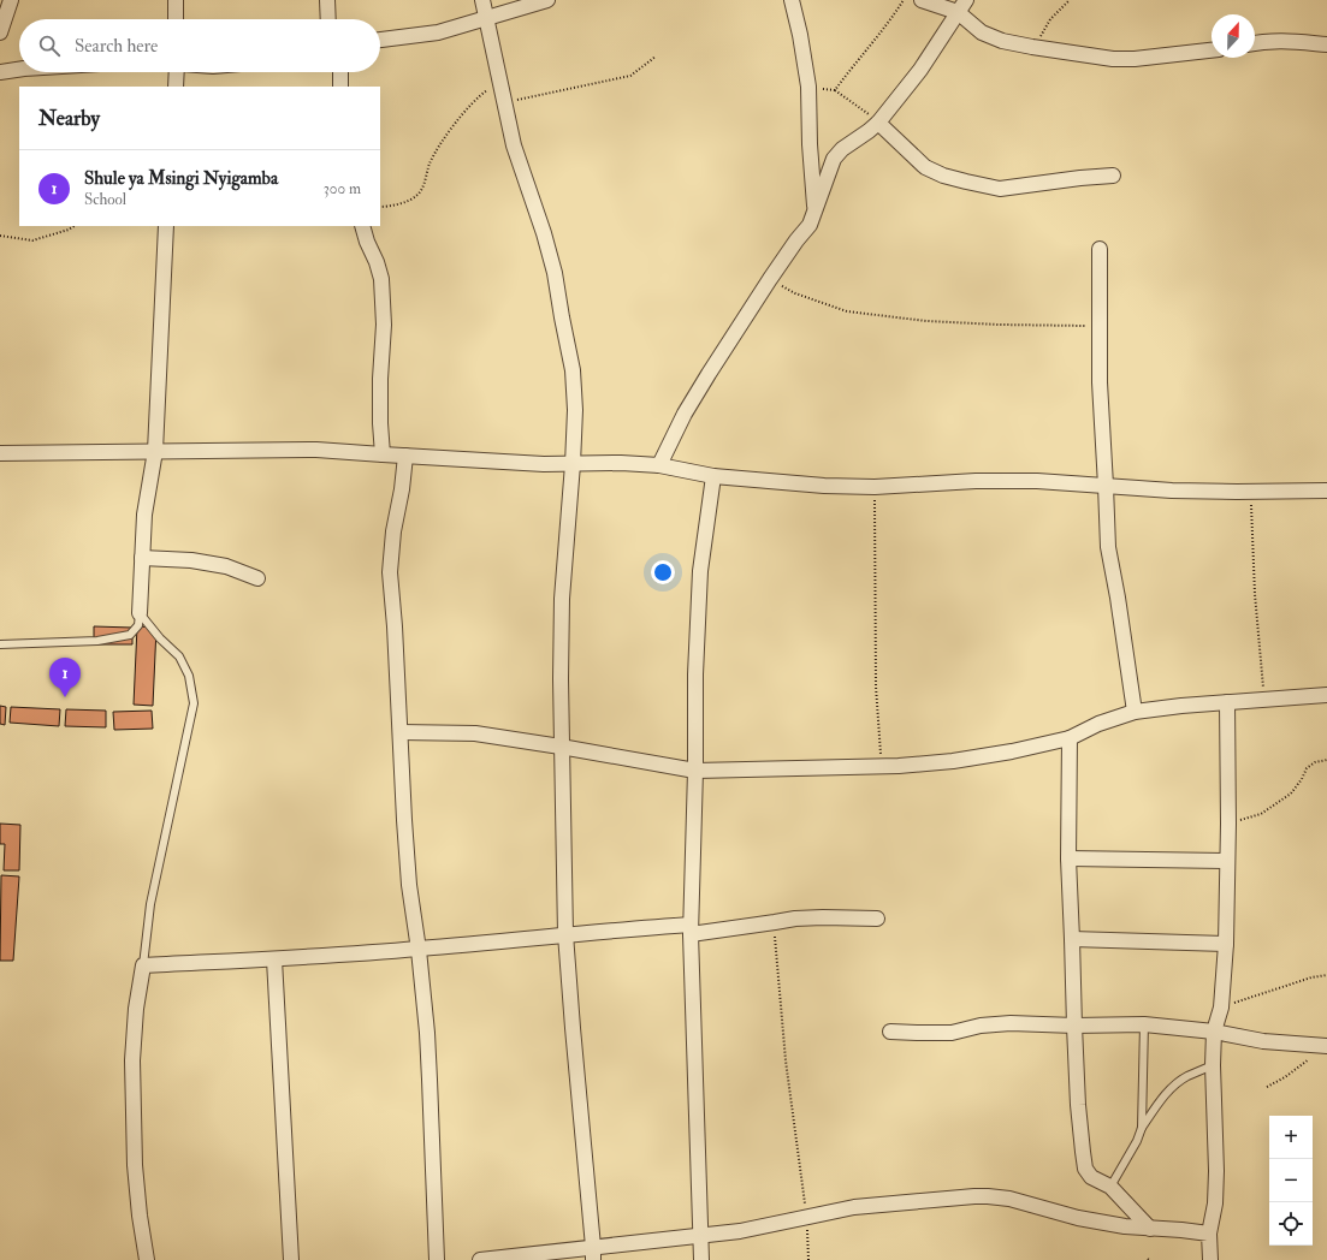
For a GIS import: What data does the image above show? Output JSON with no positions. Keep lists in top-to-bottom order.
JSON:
{
  "north": "top",
  "page": {
    "search": "Search here",
    "heading": "Nearby",
    "list": [
      {
        "mark": "1",
        "name": "Shule ya Msingi Nyigamba",
        "note": "School",
        "value": "300 m"
      }
    ],
    "pins": "1",
    "map_buttons": ["+", "−"]
  }
}
